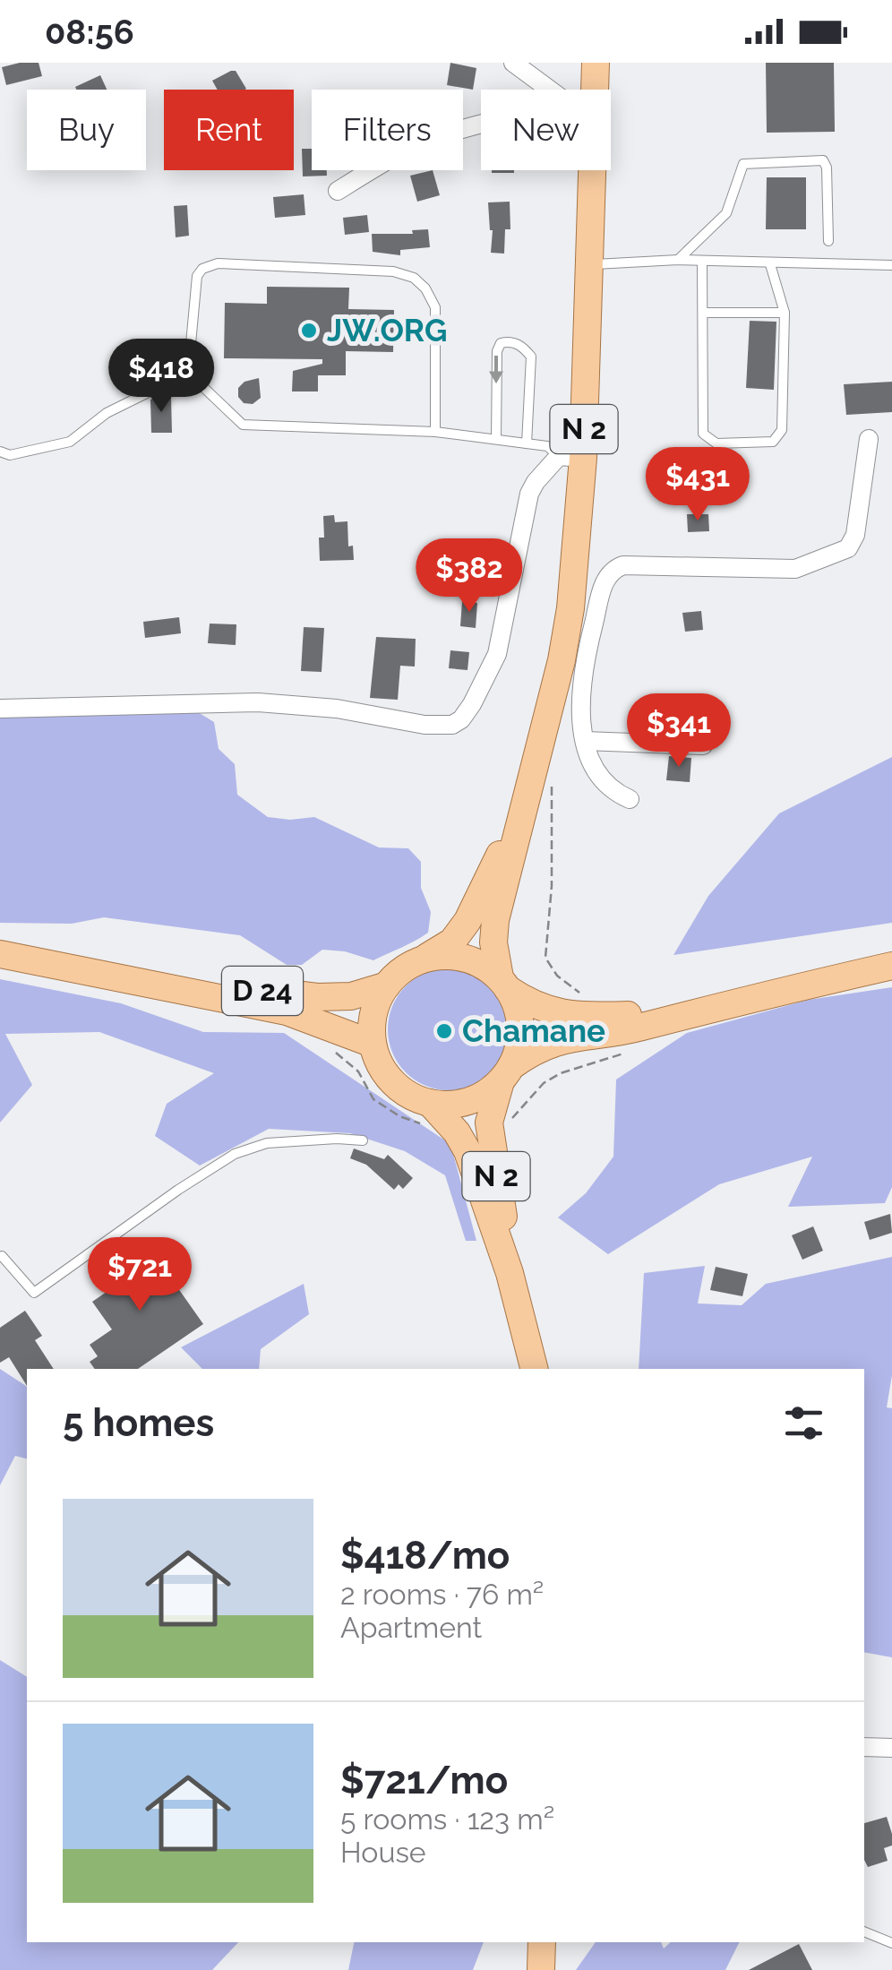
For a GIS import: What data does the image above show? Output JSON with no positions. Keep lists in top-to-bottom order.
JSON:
{
  "streets": {
    "main road": ["N 2", "D 24"]
  },
  "crossings": [
    ["N 2", "D 24"]
  ],
  "places": ["JW.ORG", "Chamane"],
  "page": {
    "status": "08:56",
    "chip": [
      "Buy",
      "Rent",
      "Filters",
      "New"
    ],
    "price": [
      "$418",
      "$431",
      "$382",
      "$341",
      "$721"
    ],
    "heading": "5 homes",
    "list": [
      {
        "name": "$418/mo",
        "note": "2 rooms · 76 m² · Apartment"
      },
      {
        "name": "$721/mo",
        "note": "5 rooms · 123 m² · House"
      }
    ]
  }
}
